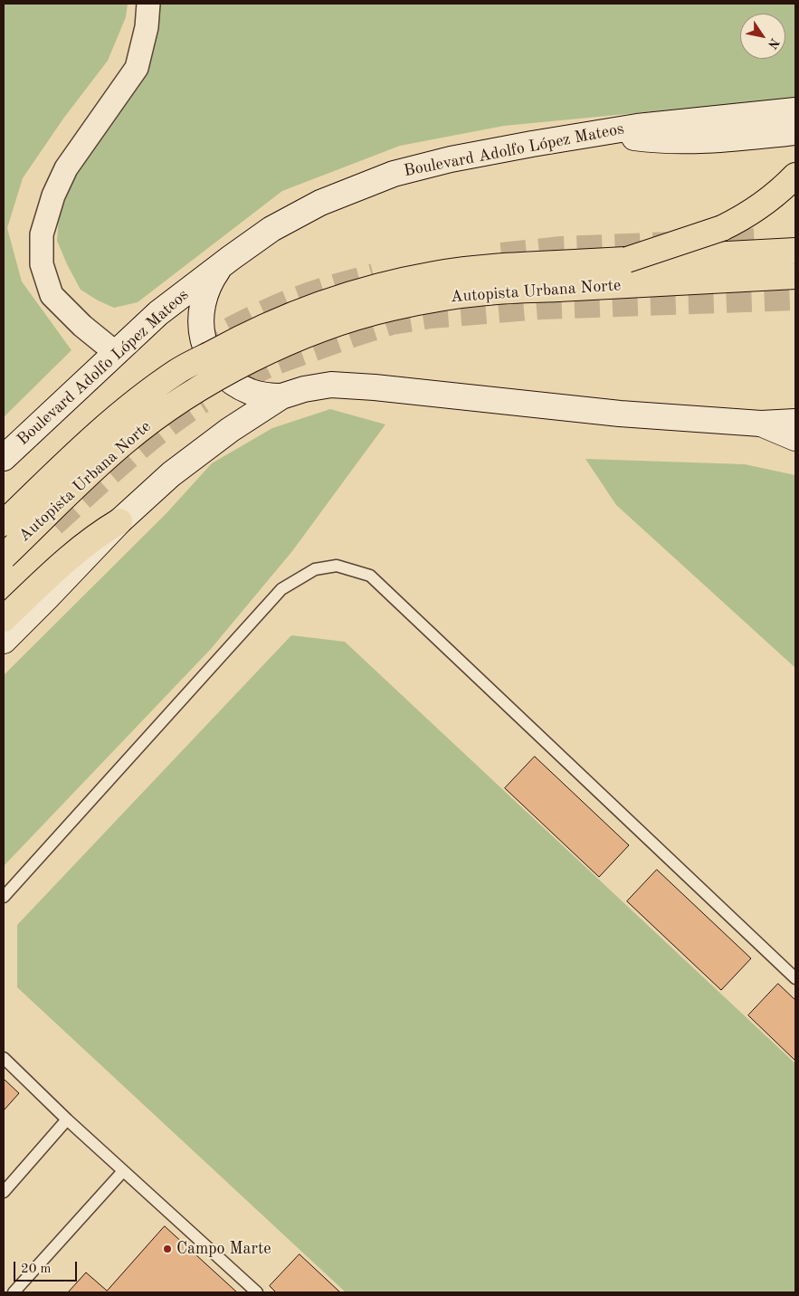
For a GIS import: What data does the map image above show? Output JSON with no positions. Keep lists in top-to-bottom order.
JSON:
{
  "streets": {
    "highway": ["Autopista Urbana Norte"],
    "main road": ["Boulevard Adolfo López Mateos"]
  },
  "places": ["Campo Marte"],
  "scale_bar": "20 m",
  "north": "bottom right"
}
